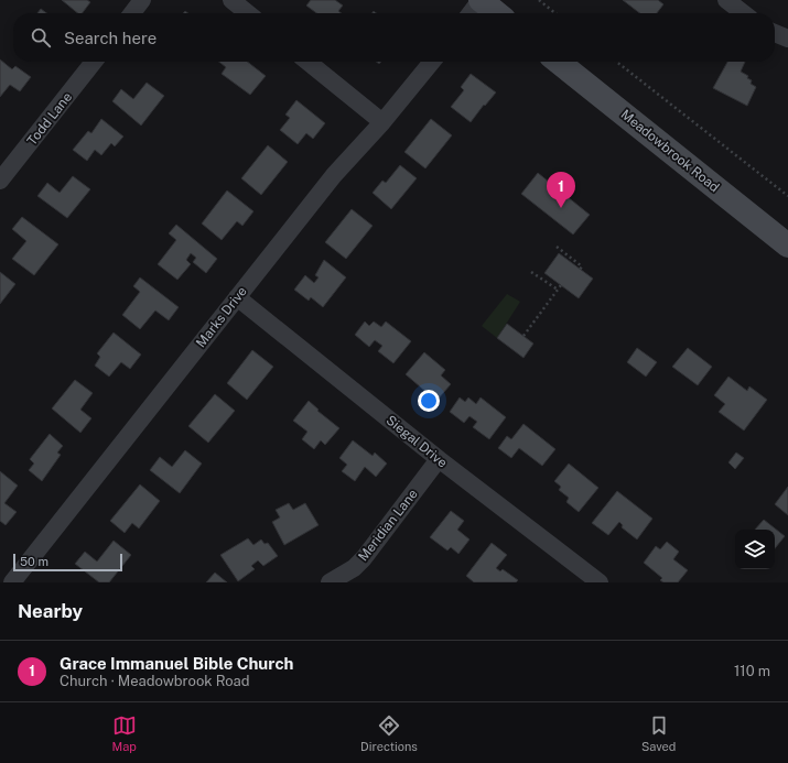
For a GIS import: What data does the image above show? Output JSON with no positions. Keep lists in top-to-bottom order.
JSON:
{
  "streets": {
    "street": [
      "Todd Lane",
      "Meadowbrook Road",
      "Marks Drive",
      "Siegal Drive",
      "Meridian Lane"
    ]
  },
  "crossings": [
    ["Marks Drive", "Siegal Drive"],
    ["Siegal Drive", "Meridian Lane"]
  ],
  "scale_bar": "50 m",
  "page": {
    "search": "Search here",
    "pins": "1",
    "scale": "50 m",
    "heading": "Nearby",
    "list": [
      {
        "mark": "1",
        "name": "Grace Immanuel Bible Church",
        "note": "Church · Meadowbrook Road",
        "value": "110 m"
      }
    ],
    "nav": ["Map", "Directions", "Saved"]
  }
}
